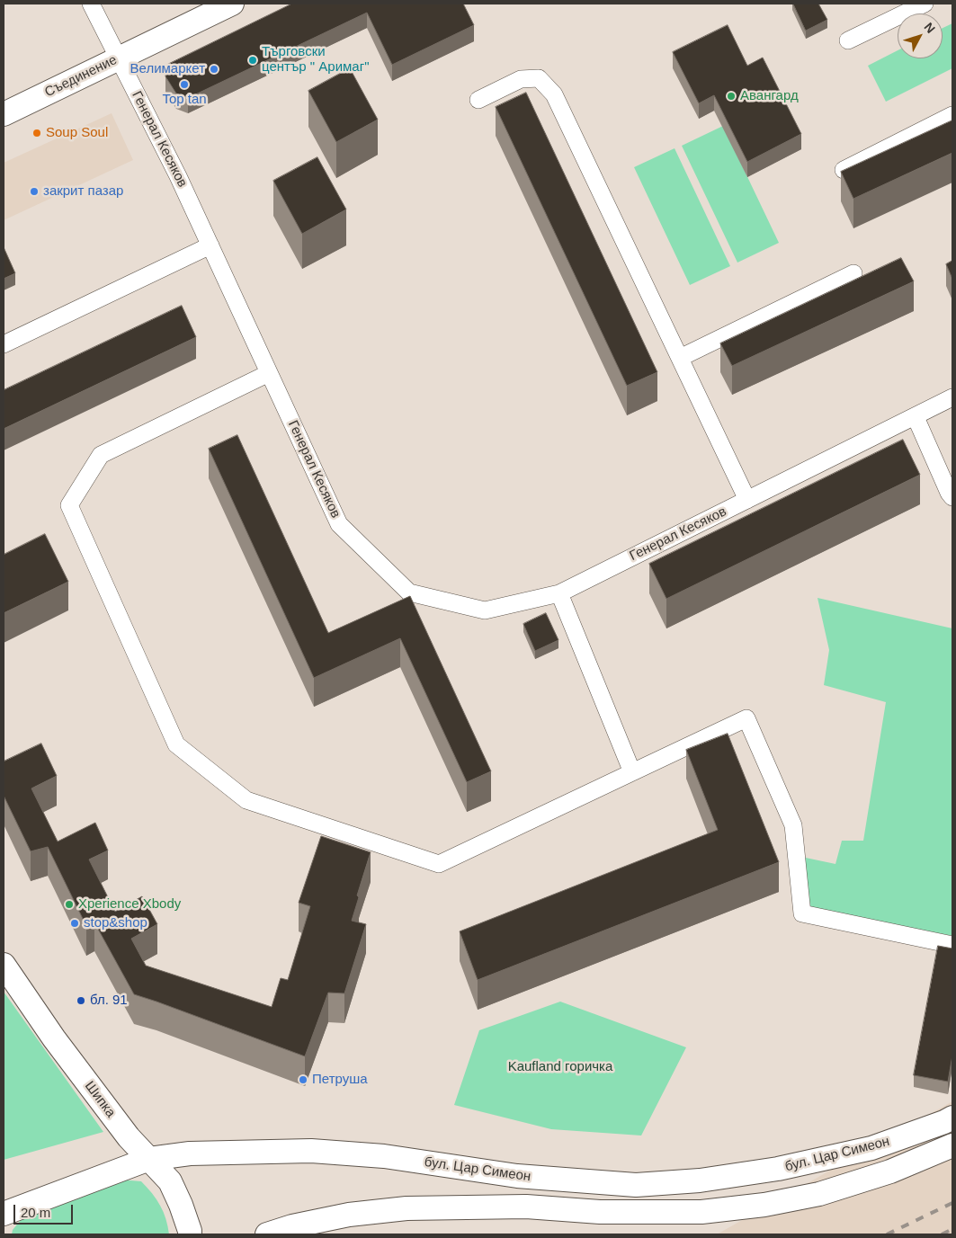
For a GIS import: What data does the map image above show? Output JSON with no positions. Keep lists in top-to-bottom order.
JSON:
{
  "streets": {
    "street": [
      "Съединение",
      "Генерал Кесяков",
      "Шипка",
      "бул. Цар Симеон"
    ]
  },
  "crossings": [
    ["Съединение", "Генерал Кесяков"],
    ["Шипка", "бул. Цар Симеон"]
  ],
  "parks": ["Kaufland горичка"],
  "places": [
    "Търговски център \" Аримаг\"",
    "Велимаркет",
    "Top tan",
    "Авангард",
    "Soup Soul",
    "закрит пазар",
    "Xperience Xbody",
    "stop&shop",
    "бл. 91",
    "Петруша"
  ],
  "scale_bar": "20 m",
  "north": "top right"
}
